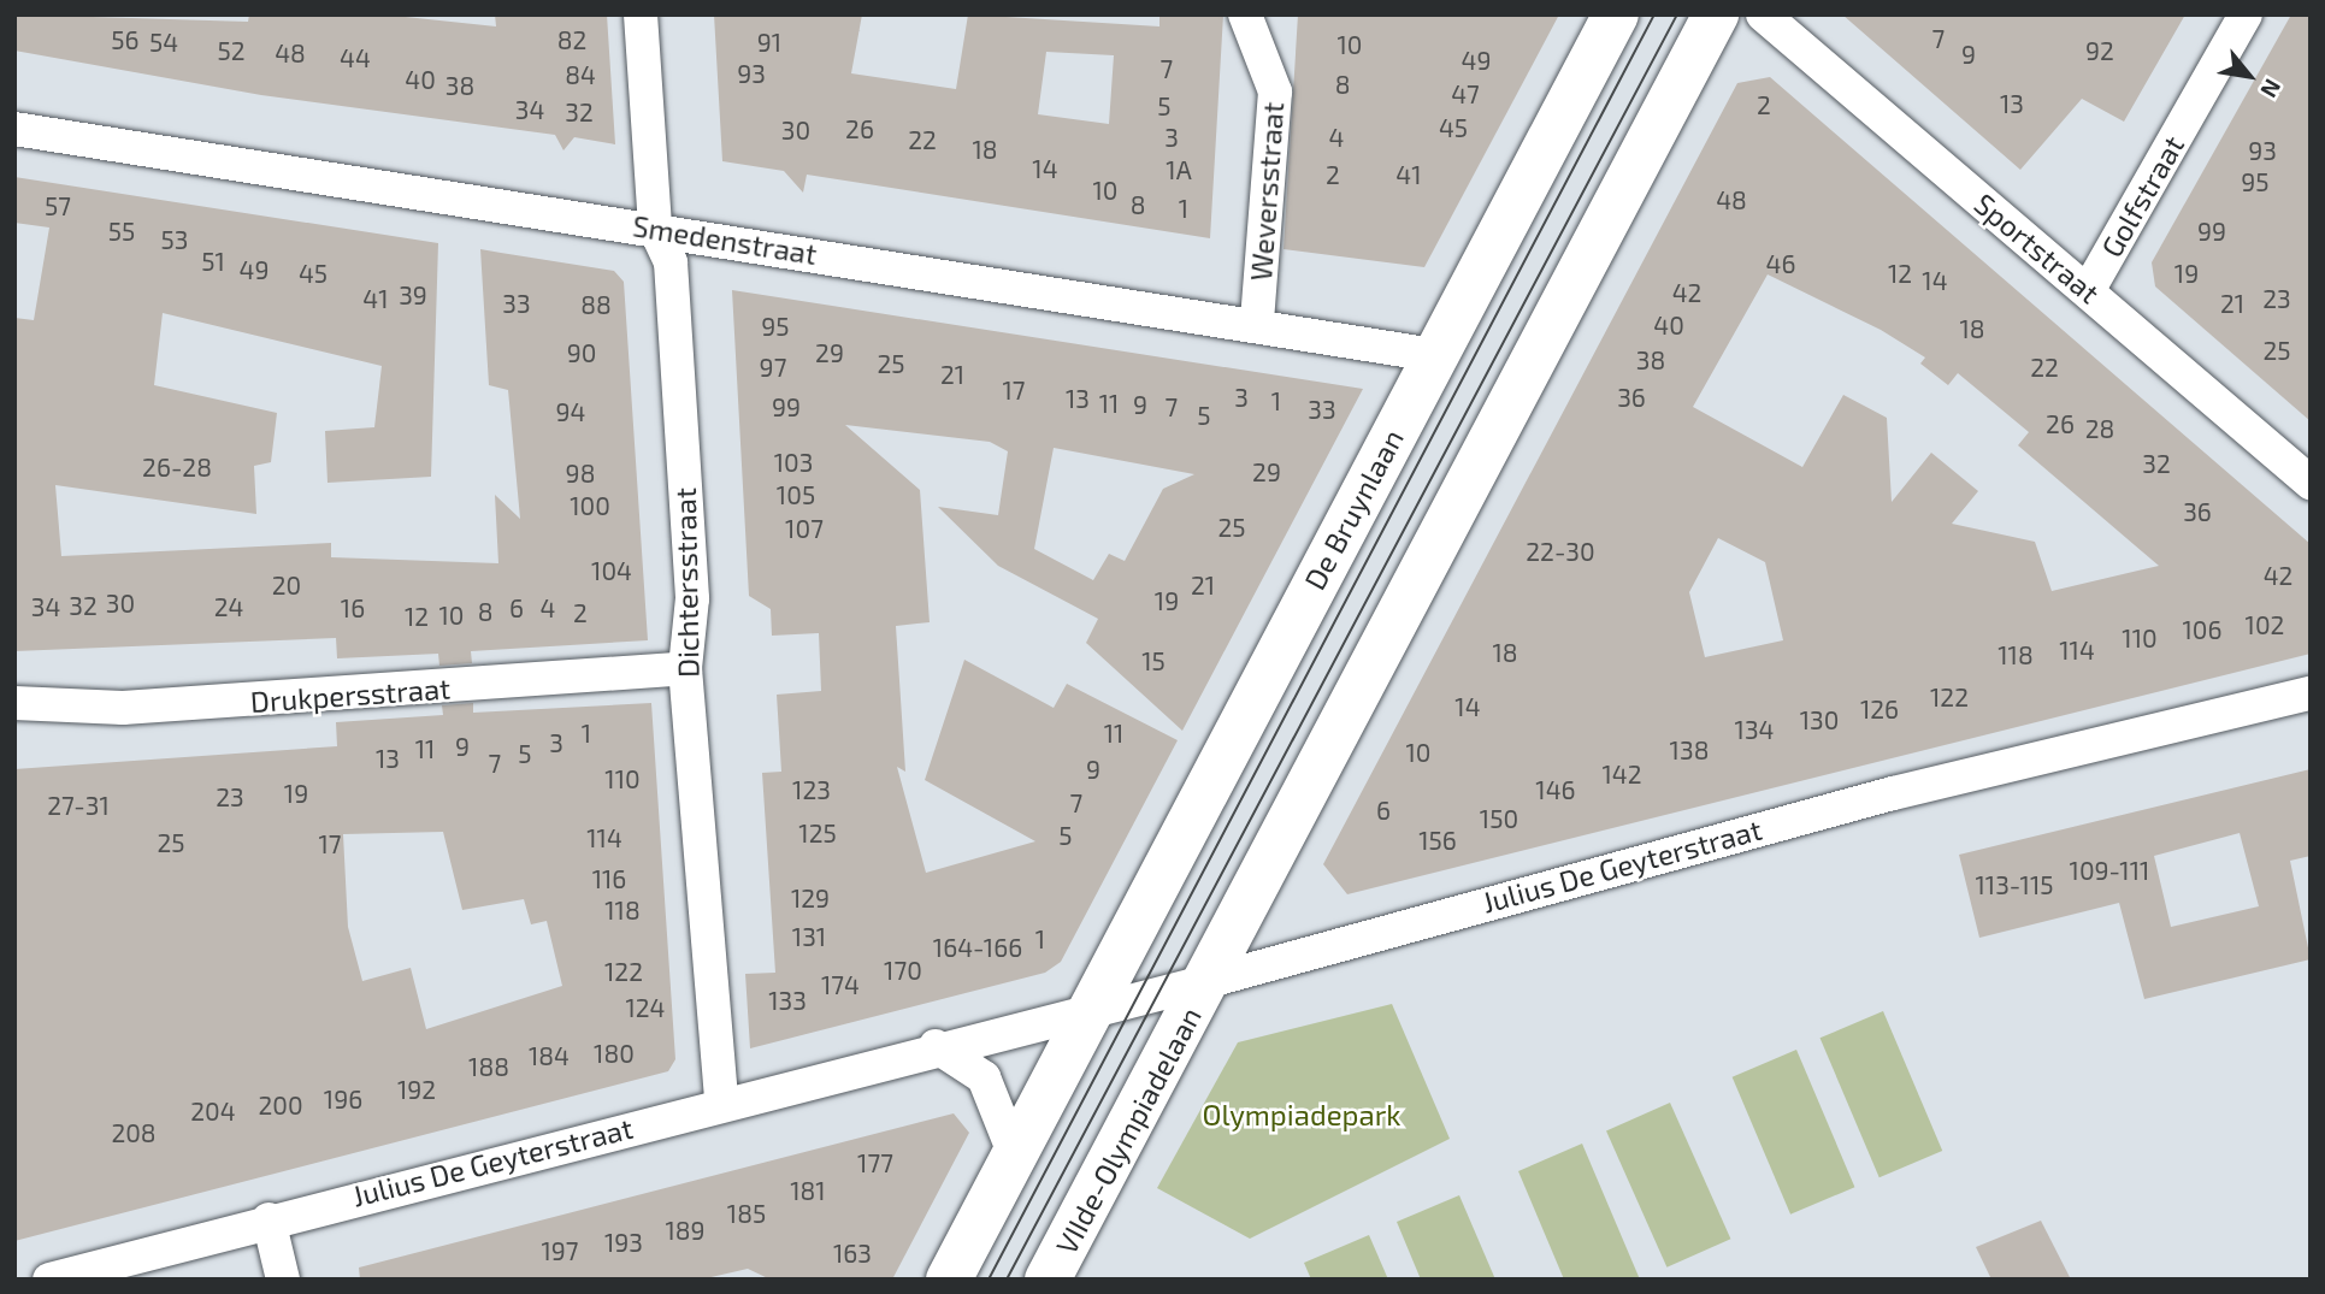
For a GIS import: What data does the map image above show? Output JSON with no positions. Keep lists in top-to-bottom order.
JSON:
{
  "streets": {
    "main road": ["De Bruynlaan", "VIIde-Olympiadelaan"],
    "street": [
      "Weversstraat",
      "Golfstraat",
      "Smedenstraat",
      "Sportstraat",
      "Dichtersstraat",
      "Drukpersstraat",
      "Julius De Geyterstraat"
    ]
  },
  "crossings": [
    ["Weversstraat", "Smedenstraat"],
    ["Golfstraat", "Sportstraat"],
    ["Smedenstraat", "De Bruynlaan"],
    ["Smedenstraat", "Dichtersstraat"],
    ["De Bruynlaan", "Julius De Geyterstraat"],
    ["Dichtersstraat", "Drukpersstraat"],
    ["Dichtersstraat", "Julius De Geyterstraat"],
    ["Julius De Geyterstraat", "VIIde-Olympiadelaan"]
  ],
  "parks": ["Olympiadepark"],
  "house_numbers": [
    "7",
    "56",
    "82",
    "54",
    "91",
    "10",
    "52",
    "92",
    "48",
    "9",
    "44",
    "49",
    "7",
    "93",
    "84",
    "40",
    "8",
    "38",
    "47",
    "13",
    "2",
    "5",
    "34",
    "32",
    "45",
    "26",
    "30",
    "3",
    "4",
    "22",
    "18",
    "93",
    "14",
    "1A",
    "2",
    "41",
    "95",
    "10",
    "48",
    "8",
    "57",
    "1",
    "55",
    "99",
    "53",
    "51",
    "46",
    "49",
    "45",
    "12",
    "19",
    "14",
    "42",
    "39",
    "41",
    "23",
    "33",
    "21",
    "88",
    "40",
    "95",
    "18",
    "25",
    "90",
    "29",
    "38",
    "25",
    "97",
    "22",
    "21",
    "17",
    "3",
    "36",
    "13",
    "1",
    "11",
    "9",
    "99",
    "7",
    "33",
    "94",
    "5",
    "26",
    "28",
    "103",
    "32",
    "26-28",
    "29",
    "98",
    "105",
    "100",
    "36",
    "25",
    "107",
    "22-30",
    "104",
    "42",
    "20",
    "21",
    "19",
    "30",
    "32",
    "34",
    "24",
    "16",
    "6",
    "4",
    "8",
    "2",
    "10",
    "12",
    "102",
    "106",
    "110",
    "114",
    "18",
    "118",
    "15",
    "122",
    "14",
    "126",
    "130",
    "134",
    "1",
    "11",
    "3",
    "9",
    "11",
    "138",
    "10",
    "5",
    "13",
    "7",
    "9",
    "142",
    "110",
    "123",
    "146",
    "19",
    "23",
    "7",
    "27-31",
    "6",
    "150",
    "125",
    "5",
    "114",
    "156",
    "25",
    "17",
    "109-111",
    "116",
    "113-115",
    "129",
    "118",
    "131",
    "1",
    "164-166",
    "170",
    "122",
    "174",
    "133",
    "124",
    "180",
    "184",
    "188",
    "192",
    "196",
    "200",
    "204",
    "208",
    "177",
    "181",
    "185",
    "189",
    "193",
    "197",
    "163"
  ],
  "north": "bottom right"
}
